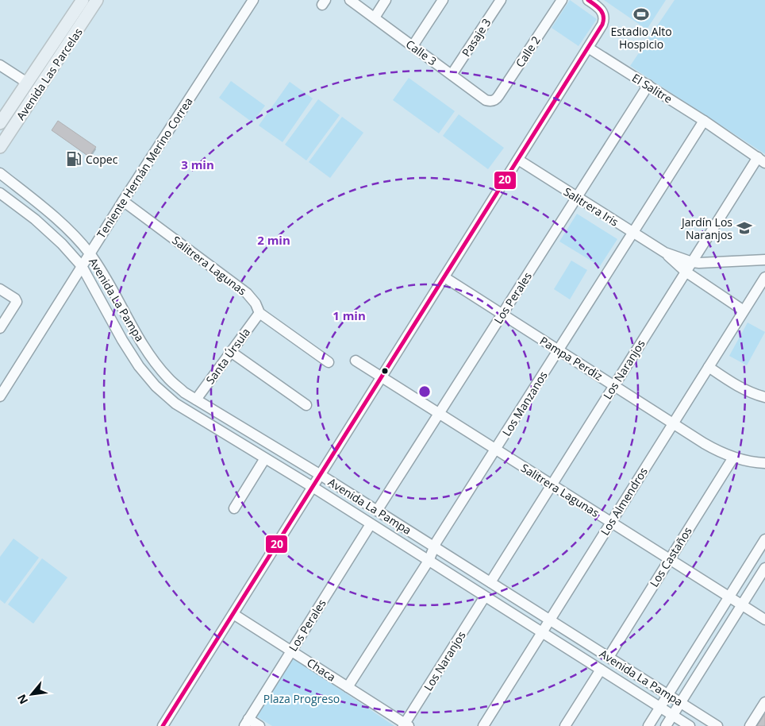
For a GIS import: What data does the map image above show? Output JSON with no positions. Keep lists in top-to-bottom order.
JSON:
{
  "streets": {
    "main road": ["Avenida Las Parcelas"],
    "street": [
      "Pasaje 3",
      "Calle 2",
      "Calle 3",
      "El Salitre",
      "Teniente Hernán Merino Correa",
      "Salitrera Iris",
      "Salitrera Lagunas",
      "Los Perales",
      "Avenida La Pampa",
      "Santa Úrsula",
      "Pampa Perdiz",
      "Los Naranjos",
      "Los Manzanos",
      "Los Almendros",
      "Los Castaños",
      "Chaca"
    ]
  },
  "crossings": [
    ["Pasaje 3", "Calle 3"],
    ["Calle 2", "Calle 3"],
    ["El Salitre", "Los Perales"],
    ["El Salitre", "Los Naranjos"],
    ["El Salitre", "Los Manzanos"],
    ["Teniente Hernán Merino Correa", "Salitrera Lagunas"],
    ["Teniente Hernán Merino Correa", "Avenida La Pampa"],
    ["Salitrera Iris", "Los Perales"],
    ["Salitrera Iris", "Los Naranjos"],
    ["Salitrera Iris", "Los Manzanos"],
    ["Salitrera Iris", "Los Almendros"],
    ["Salitrera Lagunas", "Los Perales"],
    ["Salitrera Lagunas", "Santa Úrsula"],
    ["Salitrera Lagunas", "Los Naranjos"],
    ["Salitrera Lagunas", "Los Manzanos"],
    ["Salitrera Lagunas", "Los Almendros"],
    ["Salitrera Lagunas", "Los Castaños"],
    ["Los Perales", "Avenida La Pampa"],
    ["Los Perales", "Pampa Perdiz"],
    ["Los Perales", "Chaca"],
    ["Avenida La Pampa", "Santa Úrsula"],
    ["Avenida La Pampa", "Los Naranjos"],
    ["Avenida La Pampa", "Los Manzanos"],
    ["Avenida La Pampa", "Los Almendros"],
    ["Avenida La Pampa", "Los Castaños"],
    ["Pampa Perdiz", "Los Naranjos"],
    ["Pampa Perdiz", "Los Manzanos"],
    ["Pampa Perdiz", "Los Almendros"],
    ["Pampa Perdiz", "Los Castaños"],
    ["Los Naranjos", "Chaca"],
    ["Los Manzanos", "Chaca"]
  ],
  "parks": ["Plaza Progreso"],
  "places": {
    "sports": ["Estadio Alto Hospicio"],
    "fuel station": ["Copec"],
    "school or university": ["Jardín Los Naranjos"]
  },
  "lines": ["transit line 20"],
  "north": "bottom left",
  "rings": ["3 min", "2 min", "1 min"]
}
